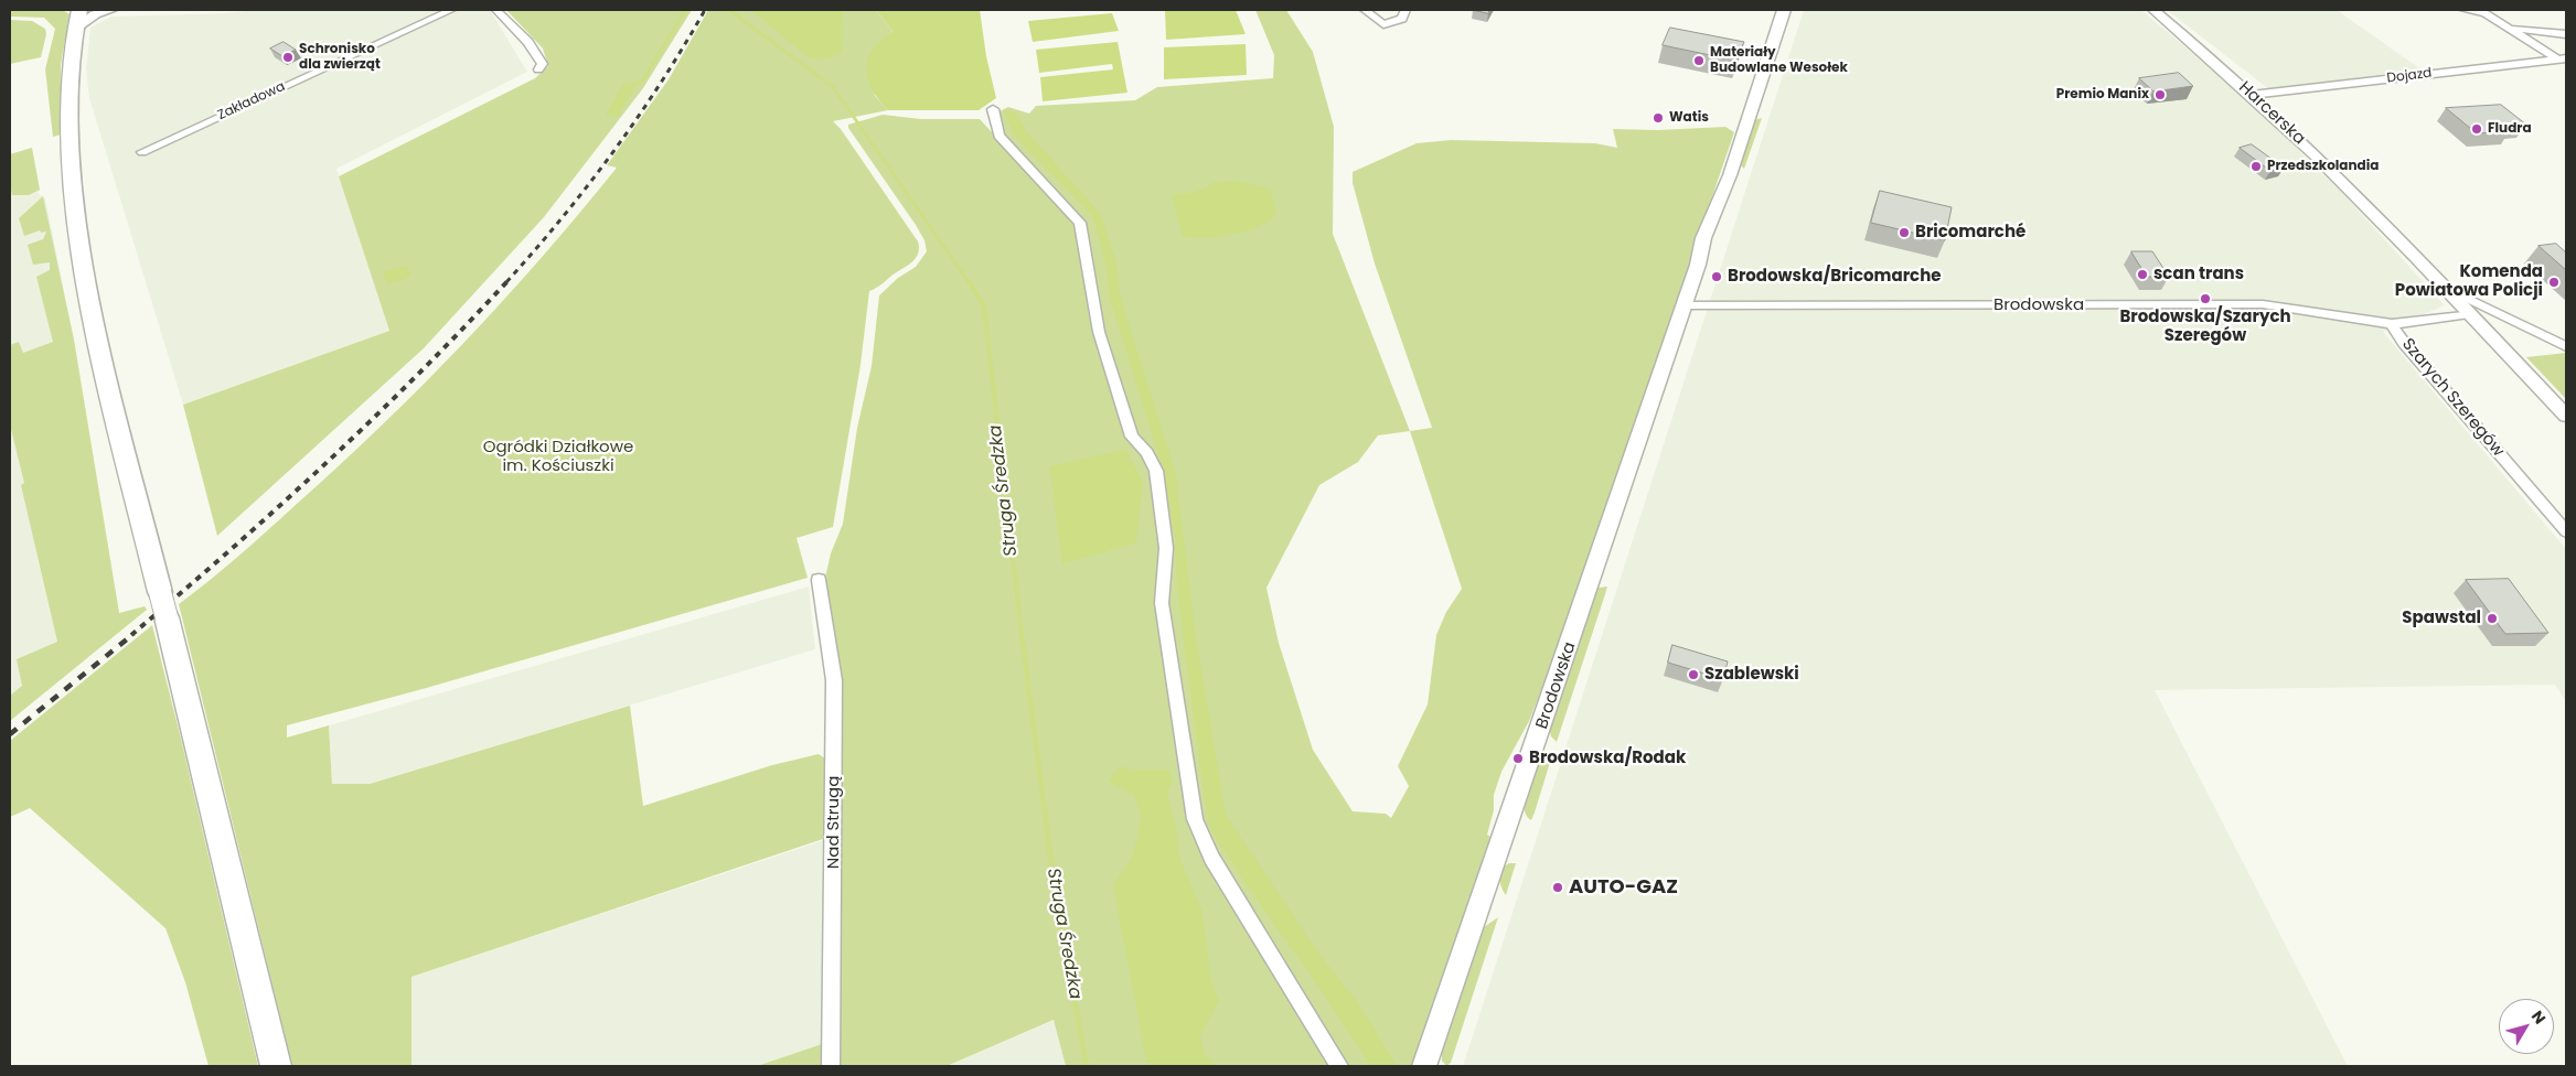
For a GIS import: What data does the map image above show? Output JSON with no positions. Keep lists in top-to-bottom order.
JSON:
{
  "streets": {
    "street": [
      "Dojazd",
      "Zakładowa",
      "Harcerska",
      "Brodowska",
      "Szarych Szeregów",
      "Nad Strugą"
    ]
  },
  "crossings": [
    ["Dojazd", "Harcerska"],
    ["Harcerska", "Szarych Szeregów"],
    ["Brodowska", "Szarych Szeregów"]
  ],
  "water": ["Struga Średzka"],
  "parks": ["Ogródki Działkowe im. Kościuszki"],
  "places": [
    "Schronisko dla zwierząt",
    "Materiały Budowlane Wesołek",
    "Premio Manix",
    "Watis",
    "Fludra",
    "Przedszkolandia",
    "Bricomarché",
    "scan trans",
    "Brodowska/Bricomarche",
    "Komenda Powiatowa Policji",
    "Brodowska/Szarych Szeregów",
    "Spawstal",
    "Szablewski",
    "Brodowska/Rodak",
    "AUTO-GAZ"
  ],
  "north": "top right"
}
